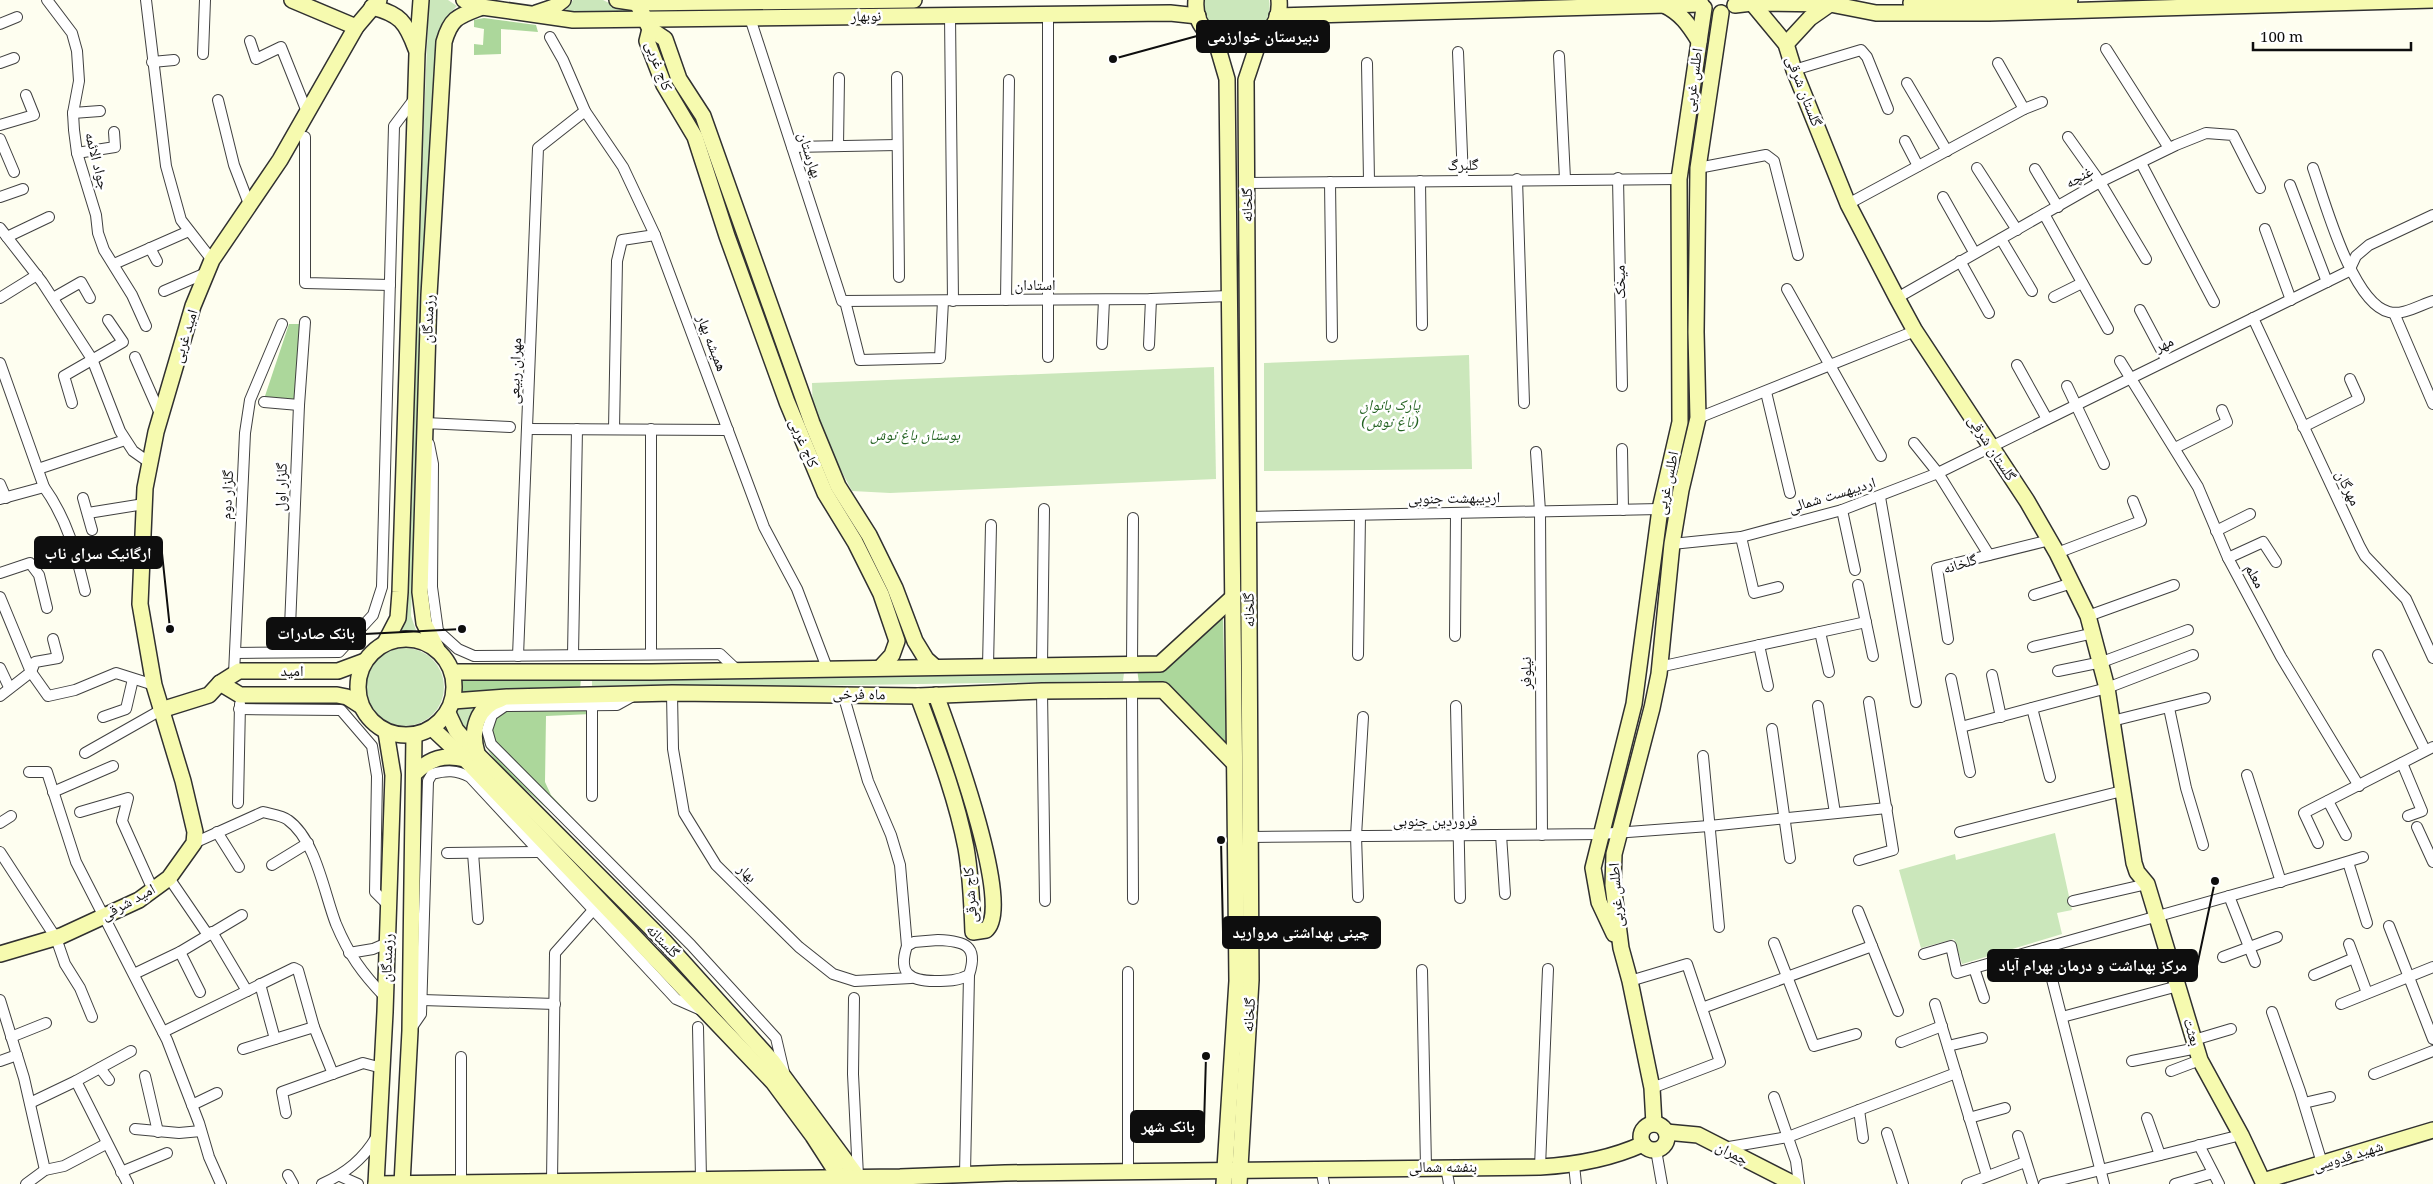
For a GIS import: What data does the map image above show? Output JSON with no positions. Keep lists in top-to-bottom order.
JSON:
{
  "streets": {
    "main road": [
      "نوبهار",
      "کاج غربی",
      "اطلس غربی",
      "گلستان شرقی",
      "گلخانه",
      "رزمندگان",
      "امید غربی",
      "امید",
      "ماه فرخی",
      "کاج شرقی",
      "امید شرقی",
      "گلستانه",
      "بعثت",
      "چمران",
      "شهید قدوسی",
      "بنفشه شمالی"
    ],
    "street": [
      "بهارستان",
      "جواد الائمه",
      "گلبرگ",
      "غنچه",
      "میخک",
      "استادان",
      "همیشه بهار",
      "مهر",
      "مهران ربیعی",
      "گلزار اول",
      "مهرگان",
      "گلزار دوم",
      "اردیبهست شمالی",
      "اردیبهشت جنوبی",
      "معلم",
      "نیلوفر",
      "فروردین جنوبی",
      "بهار"
    ]
  },
  "crossings": [
    ["نوبهار", "کاج غربی"],
    ["نوبهار", "بهارستان"],
    ["نوبهار", "رزمندگان"],
    ["کاج غربی", "ماه فرخی"],
    ["اطلس غربی", "گلبرگ"],
    ["اطلس غربی", "اردیبهست شمالی"],
    ["اطلس غربی", "اردیبهشت جنوبی"],
    ["اطلس غربی", "فروردین جنوبی"],
    ["اطلس غربی", "چمران"],
    ["گلستان شرقی", "غنچه"],
    ["گلستان شرقی", "گلخانه"],
    ["گلستان شرقی", "مهر"],
    ["گلستان شرقی", "اردیبهست شمالی"],
    ["گلستان شرقی", "بعثت"],
    ["بهارستان", "استادان"],
    ["گلبرگ", "گلخانه"],
    ["گلبرگ", "میخک"],
    ["گلخانه", "استادان"],
    ["گلخانه", "اردیبهشت جنوبی"],
    ["گلخانه", "ماه فرخی"],
    ["گلخانه", "فروردین جنوبی"],
    ["گلخانه", "بنفشه شمالی"],
    ["رزمندگان", "امید غربی"],
    ["رزمندگان", "امید"],
    ["رزمندگان", "ماه فرخی"],
    ["رزمندگان", "گلستانه"],
    ["رزمندگان", "بنفشه شمالی"],
    ["امید غربی", "امید"],
    ["همیشه بهار", "مهران ربیعی"],
    ["همیشه بهار", "ماه فرخی"],
    ["مهر", "مهرگان"],
    ["مهر", "اردیبهست شمالی"],
    ["مهر", "معلم"],
    ["گلزار دوم", "امید"],
    ["اردیبهشت جنوبی", "نیلوفر"],
    ["امید", "ماه فرخی"],
    ["امید", "گلستانه"],
    ["نیلوفر", "فروردین جنوبی"],
    ["ماه فرخی", "بهار"],
    ["ماه فرخی", "کاج شرقی"],
    ["ماه فرخی", "گلستانه"],
    ["گلستانه", "بنفشه شمالی"],
    ["بعثت", "شهید قدوسی"]
  ],
  "parks": ["پارک بانوان (باغ نوش)", "بوستان باغ نوش"],
  "places": [
    "دبیرستان خوارزمی",
    "ارگانیک سرای ناب",
    "بانک صادرات",
    "چینی بهداشتی مروارید",
    "مرکز بهداشت و درمان بهرام آباد",
    "بانک شهر"
  ],
  "scale_bar": "100 m"
}
